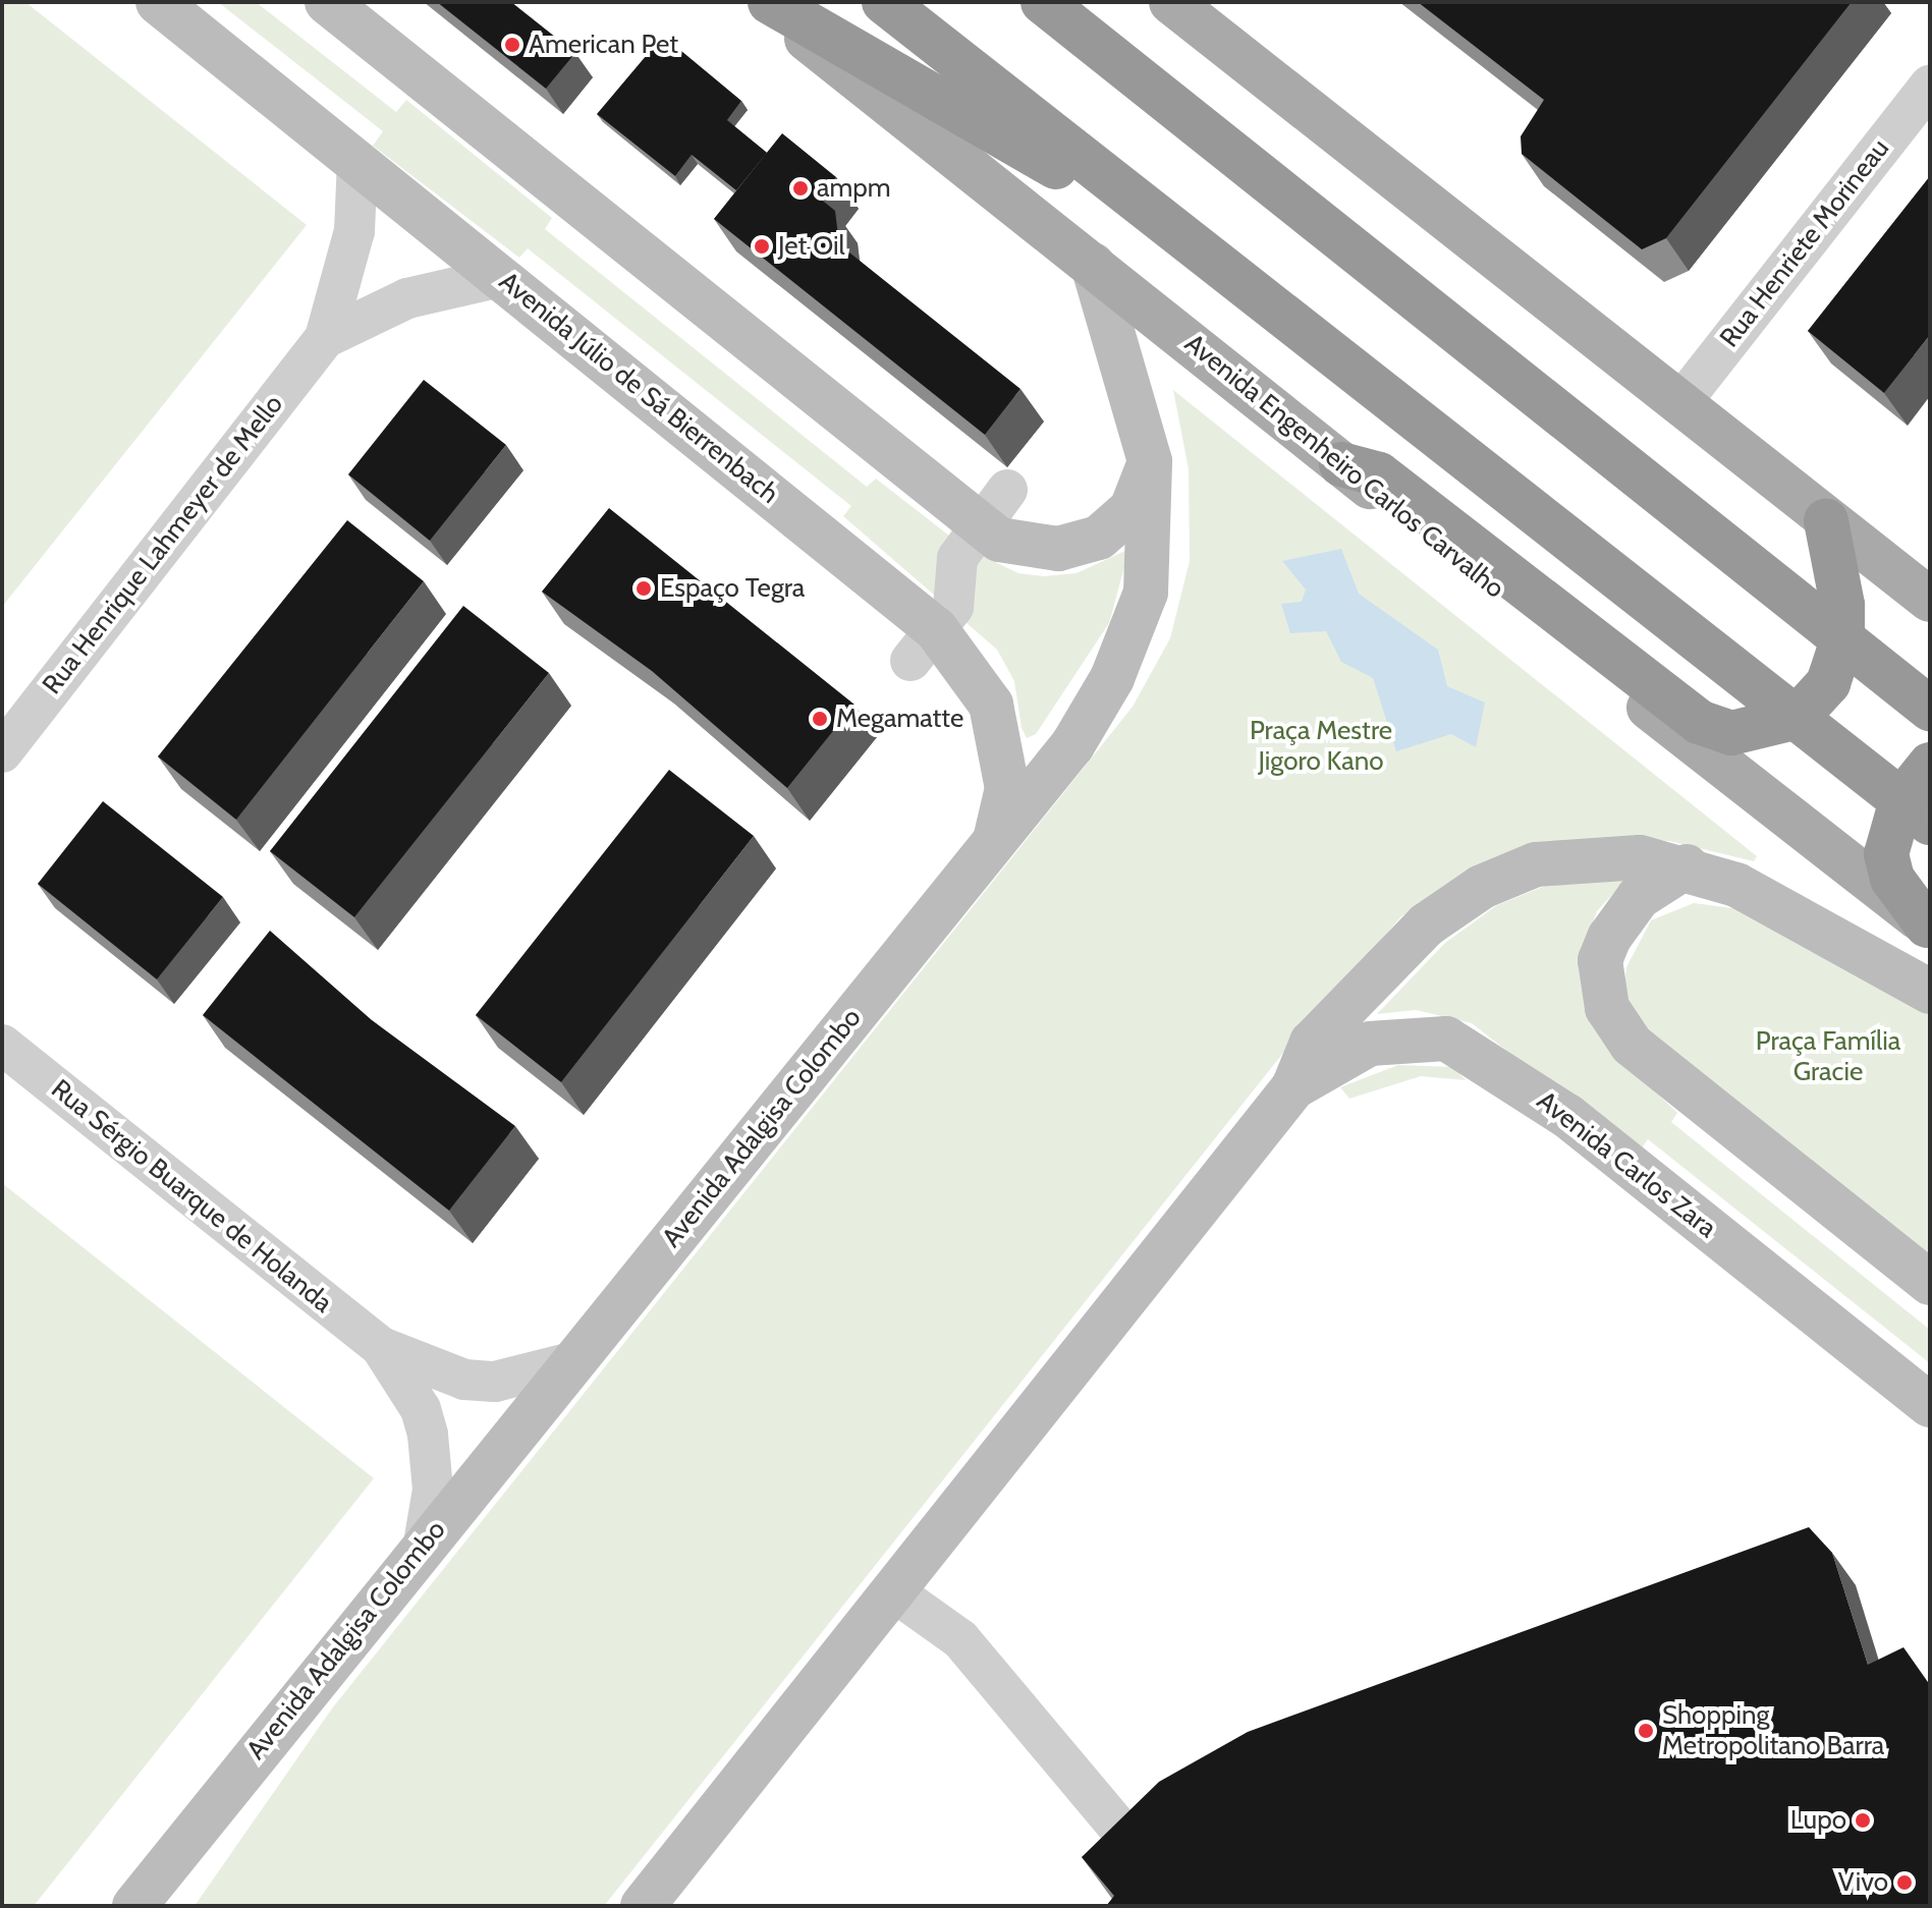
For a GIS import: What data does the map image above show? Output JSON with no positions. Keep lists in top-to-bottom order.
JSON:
{
  "streets": {
    "main road": ["Avenida Engenheiro Carlos Carvalho"],
    "street": [
      "Rua Henriete Morineau",
      "Avenida Júlio de Sá Bierrenbach",
      "Rua Henrique Lahmeyer de Mello",
      "Avenida Adalgisa Colombo",
      "Avenida Carlos Zara",
      "Rua Sérgio Buarque de Holanda"
    ]
  },
  "crossings": [
    ["Avenida Júlio de Sá Bierrenbach", "Rua Henrique Lahmeyer de Mello"],
    ["Avenida Júlio de Sá Bierrenbach", "Avenida Adalgisa Colombo"],
    ["Avenida Engenheiro Carlos Carvalho", "Avenida Adalgisa Colombo"],
    ["Avenida Adalgisa Colombo", "Rua Sérgio Buarque de Holanda"]
  ],
  "parks": ["Praça Mestre Jigoro Kano", "Praça Família Gracie"],
  "places": [
    "American Pet",
    "ampm",
    "Jet Oil",
    "Espaço Tegra",
    "Megamatte",
    "Shopping Metropolitano Barra",
    "Lupo",
    "Vivo"
  ]
}
